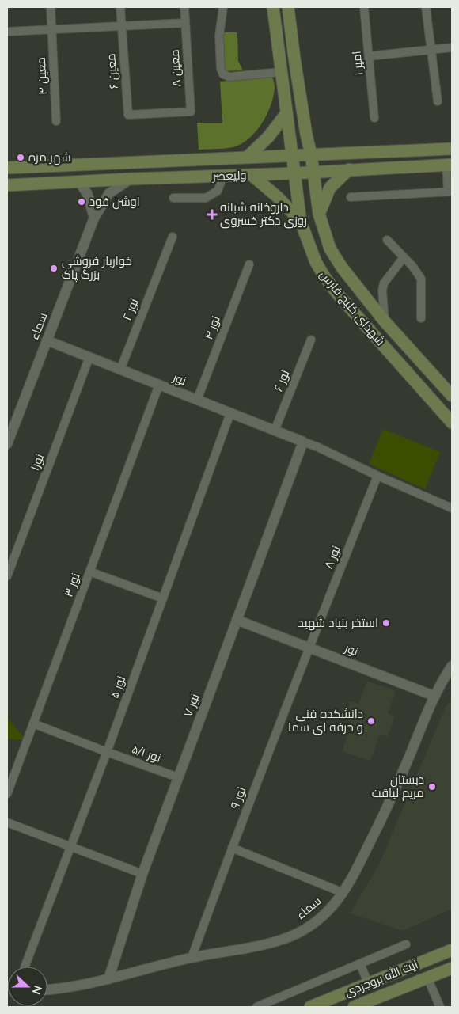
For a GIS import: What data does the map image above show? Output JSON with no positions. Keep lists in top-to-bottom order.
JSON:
{
  "streets": {
    "main road": ["ولیعصر", "شهدای خلیج فارس", "آیت الله بروجردی"],
    "street": [
      "امیر ۱",
      "معین ۸",
      "معین ۶",
      "معین ۴",
      "نور ۲",
      "سماء",
      "نور ۴",
      "نور",
      "نور ۶",
      "نور۱",
      "نور ۸",
      "نور ۳",
      "نور ۵",
      "نور ۷",
      "نور ۵/۱",
      "نور ۹"
    ]
  },
  "crossings": [
    ["معین ۸", "معین ۶"],
    ["ولیعصر", "شهدای خلیج فارس"],
    ["ولیعصر", "سماء"],
    ["نور ۲", "نور"],
    ["سماء", "نور"],
    ["سماء", "نور ۷"],
    ["سماء", "نور ۹"],
    ["نور ۴", "نور"],
    ["نور", "نور ۶"],
    ["نور", "نور۱"],
    ["نور", "نور ۸"],
    ["نور", "نور ۳"],
    ["نور", "نور ۵"],
    ["نور", "نور ۷"],
    ["نور", "نور ۹"],
    ["نور ۸", "نور ۹"],
    ["نور ۳", "نور ۵/۱"],
    ["نور ۵", "نور ۵/۱"],
    ["نور ۷", "نور ۵/۱"]
  ],
  "places": {
    "other": [
      "شهر مزه",
      "اوشن فود",
      "خواربار فروشی بزرگ پاک",
      "استخر بنیاد شهید",
      "دانشکده فنی و حرفه ای سما",
      "دبستان مریم لیاقت"
    ],
    "health": ["داروخانه شبانه روزی دکتر خسروی"]
  },
  "north": "right"
}
